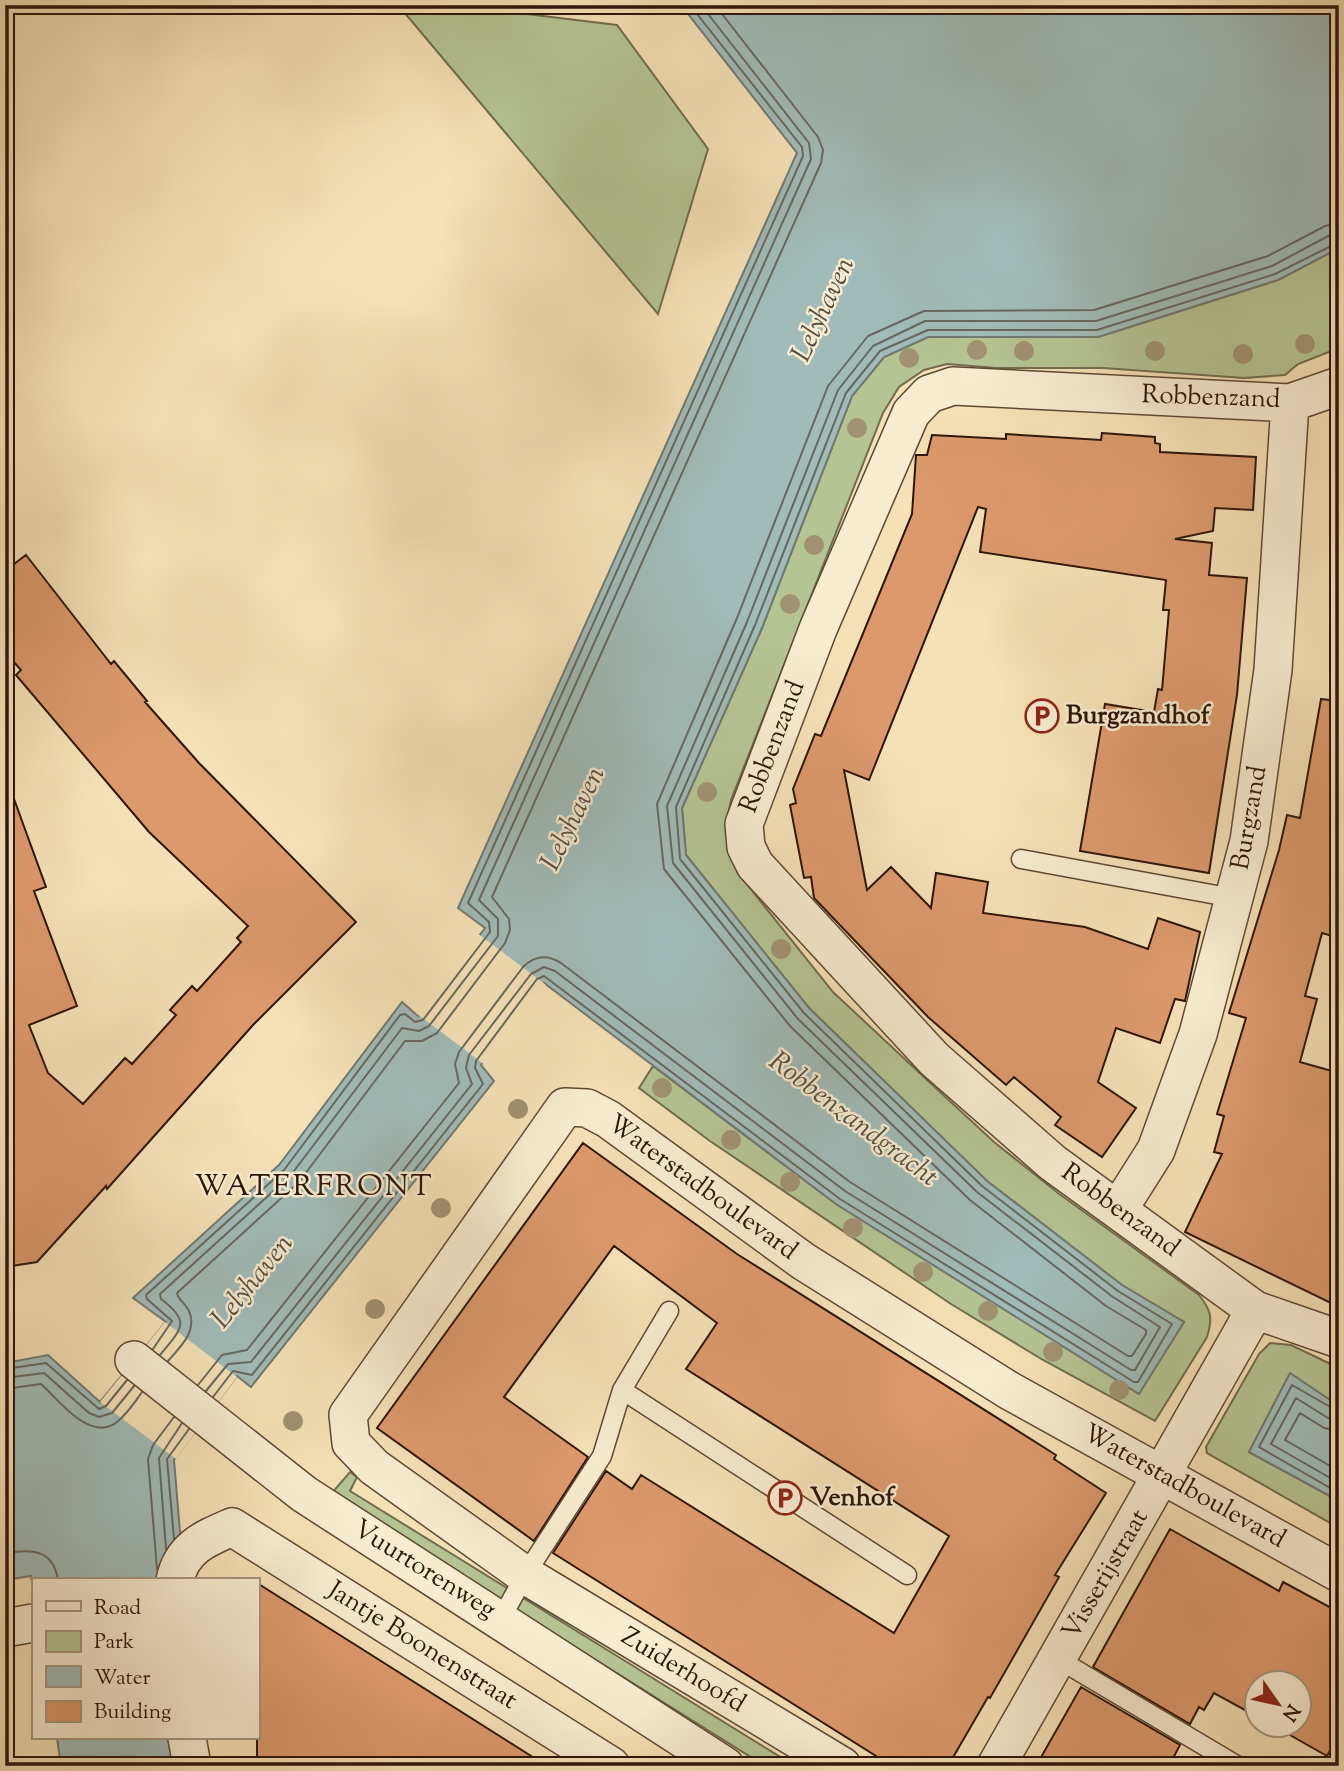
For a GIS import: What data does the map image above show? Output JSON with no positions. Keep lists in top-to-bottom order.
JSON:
{
  "streets": {
    "street": [
      "Robbenzand",
      "Burgzand",
      "Waterstadboulevard",
      "Vuurtorenweg",
      "Visserijstraat",
      "Jantje Boonenstraat",
      "Zuiderhoofd"
    ]
  },
  "crossings": [
    ["Robbenzand", "Burgzand"],
    ["Robbenzand", "Visserijstraat"],
    ["Waterstadboulevard", "Visserijstraat"],
    ["Waterstadboulevard", "Zuiderhoofd"]
  ],
  "districts": ["WATERFRONT"],
  "water": ["Lelyhaven", "Robbenzandgracht"],
  "places": {
    "parking": ["Burgzandhof", "Venhof"]
  },
  "legend": [
    "Road",
    "Park",
    "Water",
    "Building"
  ],
  "north": "bottom right"
}
